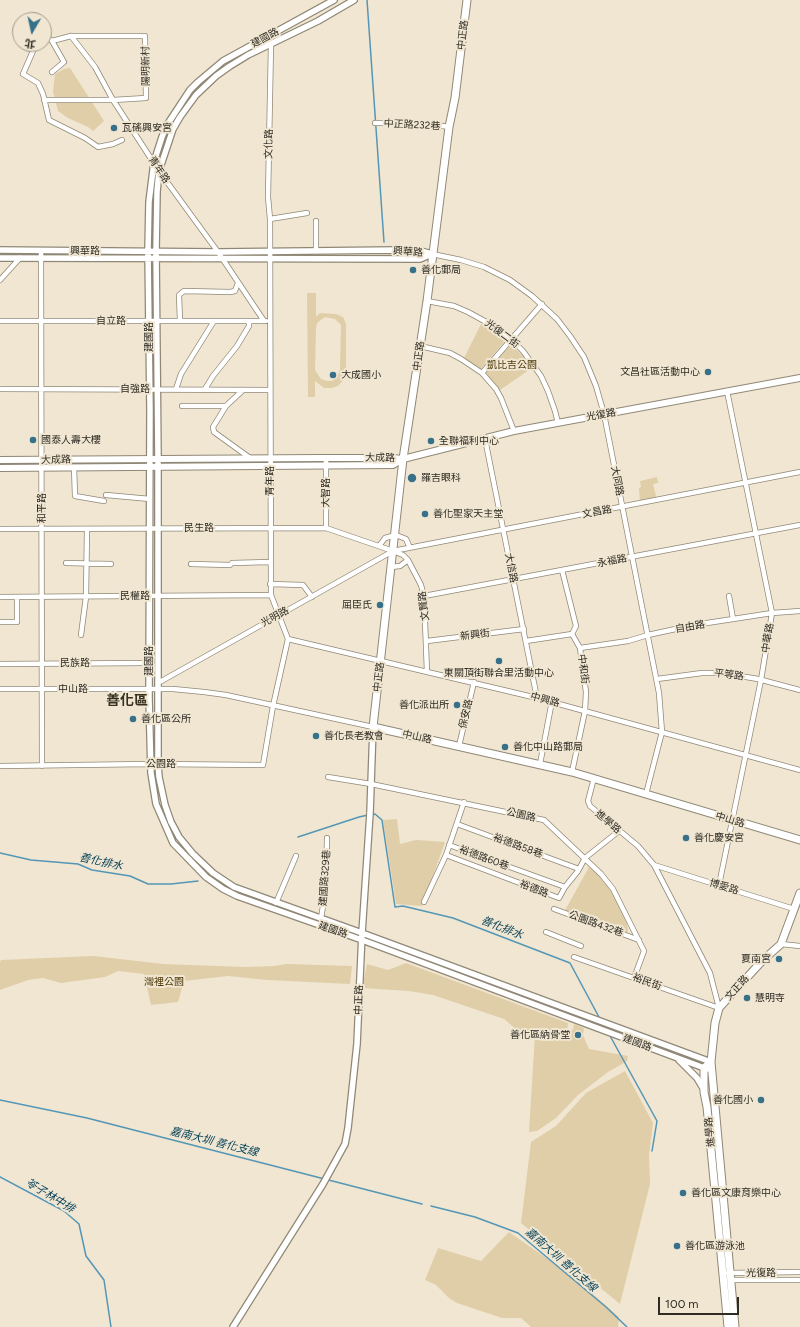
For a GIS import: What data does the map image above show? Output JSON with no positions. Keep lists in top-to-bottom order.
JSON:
{
  "streets": {
    "main road": [
      "中正路",
      "光復路",
      "大成路",
      "中山路",
      "進學路",
      "文正路"
    ],
    "street": [
      "建國路",
      "陽明新村",
      "中正路232巷",
      "文化路",
      "青年路",
      "興華路",
      "自立路",
      "光復二街",
      "自強路",
      "大同路",
      "大智路",
      "和平路",
      "文昌路",
      "民生路",
      "永福路",
      "大信路",
      "民權路",
      "文賢路",
      "光明路",
      "自由路",
      "新興街",
      "中華路",
      "民族路",
      "中和街",
      "平等路",
      "中興路",
      "保安路",
      "公園路",
      "裕德路58巷",
      "裕德路60巷",
      "建國路329巷",
      "博愛路",
      "裕德路",
      "公園路432巷",
      "裕民街"
    ]
  },
  "crossings": [
    ["中正路", "建國路"],
    ["中正路", "中正路232巷"],
    ["中正路", "興華路"],
    ["中正路", "光復二街"],
    ["中正路", "光復路"],
    ["中正路", "大成路"],
    ["中正路", "大同路"],
    ["中正路", "文昌路"],
    ["中正路", "民生路"],
    ["中正路", "光明路"],
    ["中正路", "中山路"],
    ["中正路", "中興路"],
    ["中正路", "公園路"],
    ["建國路", "文化路"],
    ["建國路", "青年路"],
    ["建國路", "興華路"],
    ["建國路", "自立路"],
    ["建國路", "自強路"],
    ["建國路", "大成路"],
    ["建國路", "民生路"],
    ["建國路", "民權路"],
    ["建國路", "光明路"],
    ["建國路", "民族路"],
    ["建國路", "中山路"],
    ["建國路", "公園路"],
    ["建國路", "進學路"],
    ["建國路", "建國路329巷"],
    ["建國路", "文正路"],
    ["陽明新村", "青年路"],
    ["文化路", "青年路"],
    ["文化路", "興華路"],
    ["青年路", "興華路"],
    ["青年路", "自立路"],
    ["青年路", "自強路"],
    ["青年路", "大成路"],
    ["青年路", "民生路"],
    ["青年路", "民權路"],
    ["青年路", "光明路"],
    ["青年路", "中興路"],
    ["興華路", "大同路"],
    ["興華路", "和平路"],
    ["自立路", "和平路"],
    ["光復二街", "光復路"],
    ["自強路", "和平路"],
    ["光復路", "大成路"],
    ["光復路", "大同路"],
    ["光復路", "大信路"],
    ["光復路", "中華路"],
    ["光復路", "進學路"],
    ["大成路", "大智路"],
    ["大成路", "和平路"],
    ["大同路", "文昌路"],
    ["大同路", "永福路"],
    ["大同路", "自由路"],
    ["大同路", "平等路"],
    ["大同路", "中山路"],
    ["大同路", "中興路"],
    ["大智路", "民生路"],
    ["和平路", "民生路"],
    ["和平路", "民權路"],
    ["和平路", "民族路"],
    ["和平路", "中山路"],
    ["和平路", "公園路"],
    ["文昌路", "民生路"],
    ["文昌路", "大信路"],
    ["文昌路", "光明路"],
    ["文昌路", "中華路"],
    ["民生路", "光明路"],
    ["永福路", "大信路"],
    ["永福路", "文賢路"],
    ["永福路", "中華路"],
    ["大信路", "新興街"],
    ["大信路", "中興路"],
    ["文賢路", "新興街"],
    ["文賢路", "中興路"],
    ["光明路", "中山路"],
    ["自由路", "中華路"],
    ["自由路", "中和街"],
    ["中華路", "平等路"],
    ["中華路", "中山路"],
    ["中華路", "中興路"],
    ["中華路", "博愛路"],
    ["中和街", "中山路"],
    ["中和街", "中興路"],
    ["中山路", "保安路"],
    ["中山路", "公園路"],
    ["中山路", "進學路"],
    ["中興路", "保安路"],
    ["公園路", "裕德路"],
    ["公園路", "公園路432巷"],
    ["公園路", "裕民街"],
    ["進學路", "博愛路"],
    ["進學路", "裕德路"],
    ["進學路", "裕民街"],
    ["進學路", "文正路"],
    ["裕德路58巷", "裕德路"],
    ["裕德路60巷", "裕德路"],
    ["裕民街", "文正路"]
  ],
  "districts": ["善化區"],
  "water": ["善化排水", "嘉南大圳 善化支線", "苓子林中排"],
  "parks": ["凱比吉公園", "灣裡公園"],
  "places": [
    "瓦磘興安宮",
    "善化郵局",
    "文昌社區活動中心",
    "大成國小",
    "國泰人壽大樓",
    "全聯福利中心",
    "羅吉眼科",
    "善化聖家天主堂",
    "屈臣氏",
    "東關頂街聯合里活動中心",
    "善化派出所",
    "善化區公所",
    "善化長老教會",
    "善化中山路郵局",
    "善化慶安宮",
    "夏南宮",
    "慧明寺",
    "善化區納骨堂",
    "善化國小",
    "善化區文康育樂中心",
    "善化區游泳池"
  ],
  "scale_bar": "100 m",
  "north": "bottom"
}
